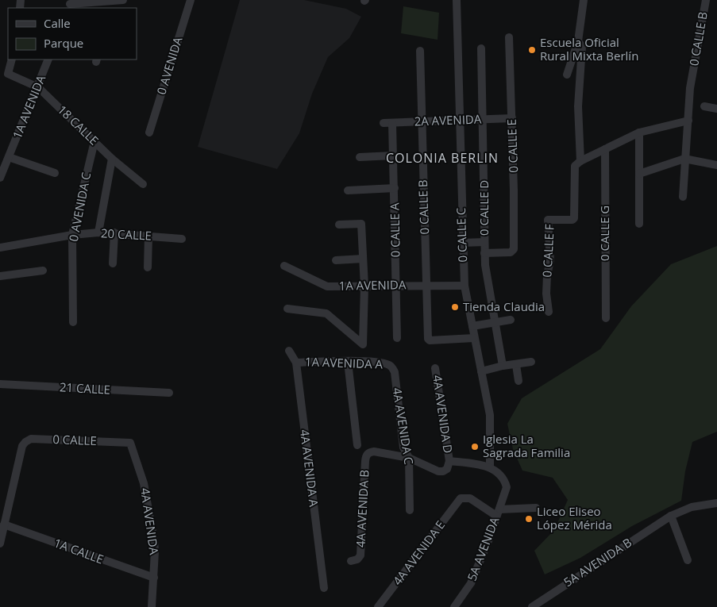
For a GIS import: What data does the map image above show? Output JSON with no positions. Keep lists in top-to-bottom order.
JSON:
{
  "streets": {
    "street": [
      "0 CALLE B",
      "0 AVENIDA",
      "1A AVENIDA",
      "2A AVENIDA",
      "18 CALLE",
      "0 CALLE E",
      "0 AVENIDA C",
      "0 CALLE D",
      "0 CALLE A",
      "0 CALLE G",
      "20 CALLE",
      "0 CALLE C",
      "0 CALLE F",
      "1A AVENIDA A",
      "21 CALLE",
      "4A AVENIDA D",
      "4A AVENIDA C",
      "0 CALLE",
      "4A AVENIDA A",
      "4A AVENIDA B",
      "4A AVENIDA",
      "5A AVENIDA",
      "1A CALLE",
      "4A AVENIDA E",
      "5A AVENIDA B"
    ]
  },
  "crossings": [
    ["0 CALLE B", "1A AVENIDA"],
    ["0 CALLE B", "2A AVENIDA"],
    ["0 CALLE B", "0 CALLE C"],
    ["1A AVENIDA", "18 CALLE"],
    ["1A AVENIDA", "0 CALLE A"],
    ["1A AVENIDA", "0 CALLE C"],
    ["2A AVENIDA", "0 CALLE E"],
    ["2A AVENIDA", "0 CALLE D"],
    ["2A AVENIDA", "0 CALLE A"],
    ["2A AVENIDA", "0 CALLE C"],
    ["18 CALLE", "0 AVENIDA C"],
    ["0 CALLE E", "0 CALLE D"],
    ["0 AVENIDA C", "20 CALLE"],
    ["0 CALLE C", "5A AVENIDA"],
    ["1A AVENIDA A", "4A AVENIDA C"],
    ["1A AVENIDA A", "4A AVENIDA A"],
    ["4A AVENIDA C", "4A AVENIDA B"],
    ["0 CALLE", "4A AVENIDA"],
    ["0 CALLE", "1A CALLE"],
    ["4A AVENIDA", "1A CALLE"],
    ["5A AVENIDA", "4A AVENIDA E"]
  ],
  "districts": ["COLONIA BERLIN"],
  "places": [
    "Escuela Oficial Rural Mixta Berlín",
    "Tienda Claudia",
    "Iglesia La Sagrada Familia",
    "Liceo Eliseo López Mérida"
  ],
  "legend": ["Calle", "Parque"]
}
